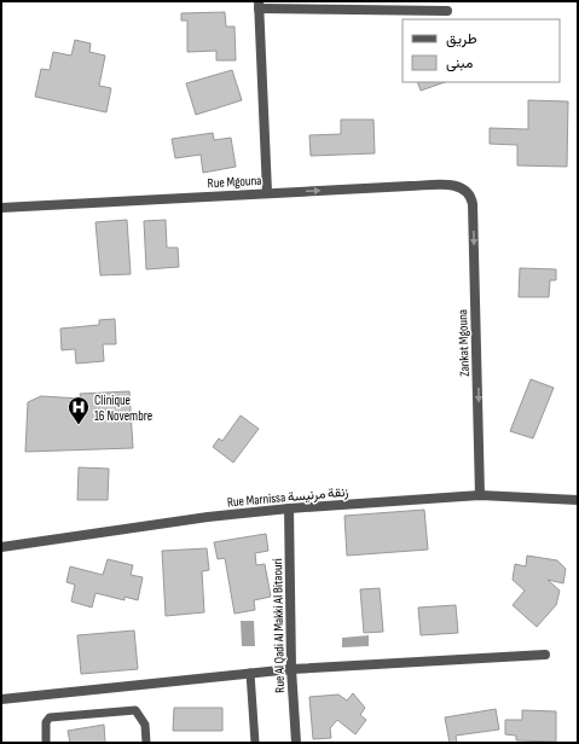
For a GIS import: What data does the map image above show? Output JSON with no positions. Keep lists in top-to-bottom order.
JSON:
{
  "streets": {
    "street": [
      "Rue Mgouna",
      "Zankat Mgouna",
      "Rue Marnissa زنقة مرنيسة",
      "Rue Al Qadi Al Makki Al Bitaouri"
    ]
  },
  "crossings": [
    ["Rue Mgouna", "Zankat Mgouna"],
    ["Zankat Mgouna", "Rue Marnissa زنقة مرنيسة"],
    ["Rue Marnissa زنقة مرنيسة", "Rue Al Qadi Al Makki Al Bitaouri"]
  ],
  "one_way": ["Rue Mgouna", "Zankat Mgouna"],
  "places": {
    "hospital": ["Clinique 16 Novembre"]
  },
  "legend": ["طريق", "مبنى"]
}
